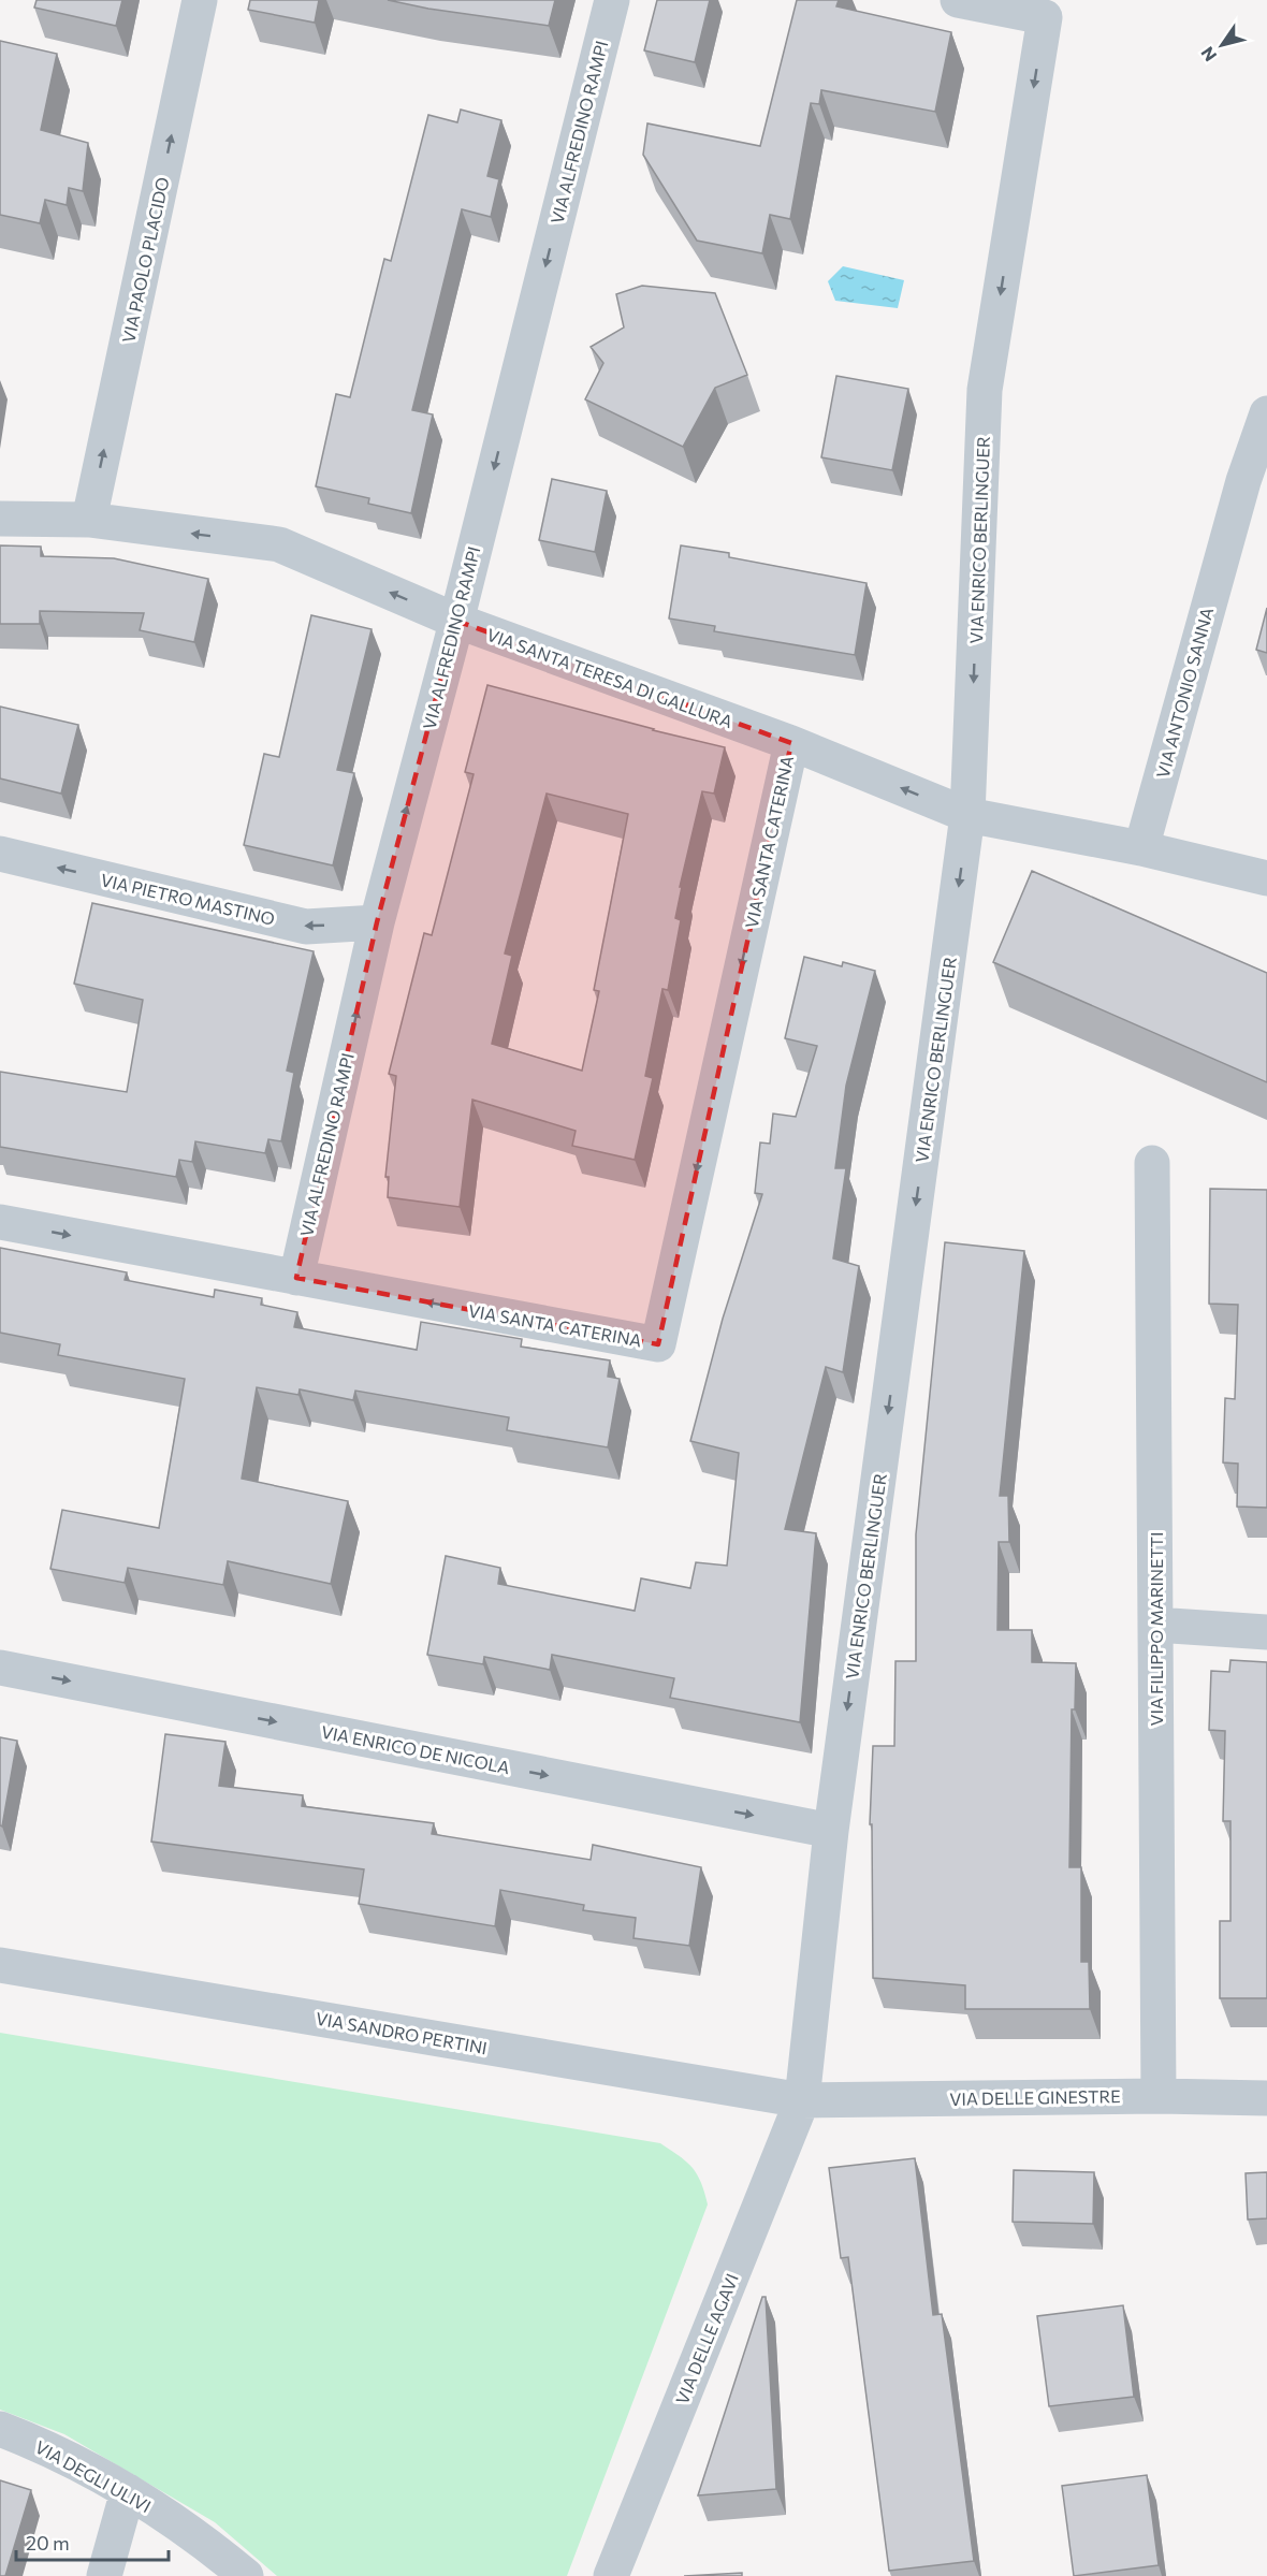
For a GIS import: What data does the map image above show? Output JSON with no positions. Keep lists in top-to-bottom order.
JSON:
{
  "streets": {
    "street": [
      "VIA ALFREDINO RAMPI",
      "VIA PAOLO PLACIDO",
      "VIA ENRICO BERLINGUER",
      "VIA SANTA TERESA DI GALLURA",
      "VIA ANTONIO SANNA",
      "VIA SANTA CATERINA",
      "VIA PIETRO MASTINO",
      "VIA FILIPPO MARINETTI",
      "VIA ENRICO DE NICOLA",
      "VIA SANDRO PERTINI",
      "VIA DELLE GINESTRE",
      "VIA DELLE AGAVI",
      "VIA DEGLI ULIVI"
    ]
  },
  "crossings": [
    ["VIA ALFREDINO RAMPI", "VIA SANTA TERESA DI GALLURA"],
    ["VIA ALFREDINO RAMPI", "VIA SANTA CATERINA"],
    ["VIA ALFREDINO RAMPI", "VIA PIETRO MASTINO"],
    ["VIA PAOLO PLACIDO", "VIA SANTA TERESA DI GALLURA"],
    ["VIA ENRICO BERLINGUER", "VIA SANTA TERESA DI GALLURA"],
    ["VIA ENRICO BERLINGUER", "VIA ENRICO DE NICOLA"],
    ["VIA ENRICO BERLINGUER", "VIA SANDRO PERTINI"],
    ["VIA ENRICO BERLINGUER", "VIA DELLE GINESTRE"],
    ["VIA ENRICO BERLINGUER", "VIA DELLE AGAVI"],
    ["VIA SANTA TERESA DI GALLURA", "VIA ANTONIO SANNA"],
    ["VIA SANTA TERESA DI GALLURA", "VIA SANTA CATERINA"],
    ["VIA FILIPPO MARINETTI", "VIA DELLE GINESTRE"],
    ["VIA SANDRO PERTINI", "VIA DELLE GINESTRE"],
    ["VIA SANDRO PERTINI", "VIA DELLE AGAVI"],
    ["VIA DELLE GINESTRE", "VIA DELLE AGAVI"]
  ],
  "one_way": [
    "VIA PAOLO PLACIDO",
    "VIA ENRICO BERLINGUER",
    "VIA SANTA TERESA DI GALLURA",
    "VIA PIETRO MASTINO",
    "VIA ENRICO DE NICOLA"
  ],
  "scale_bar": "20 m",
  "north": "bottom left"
}
